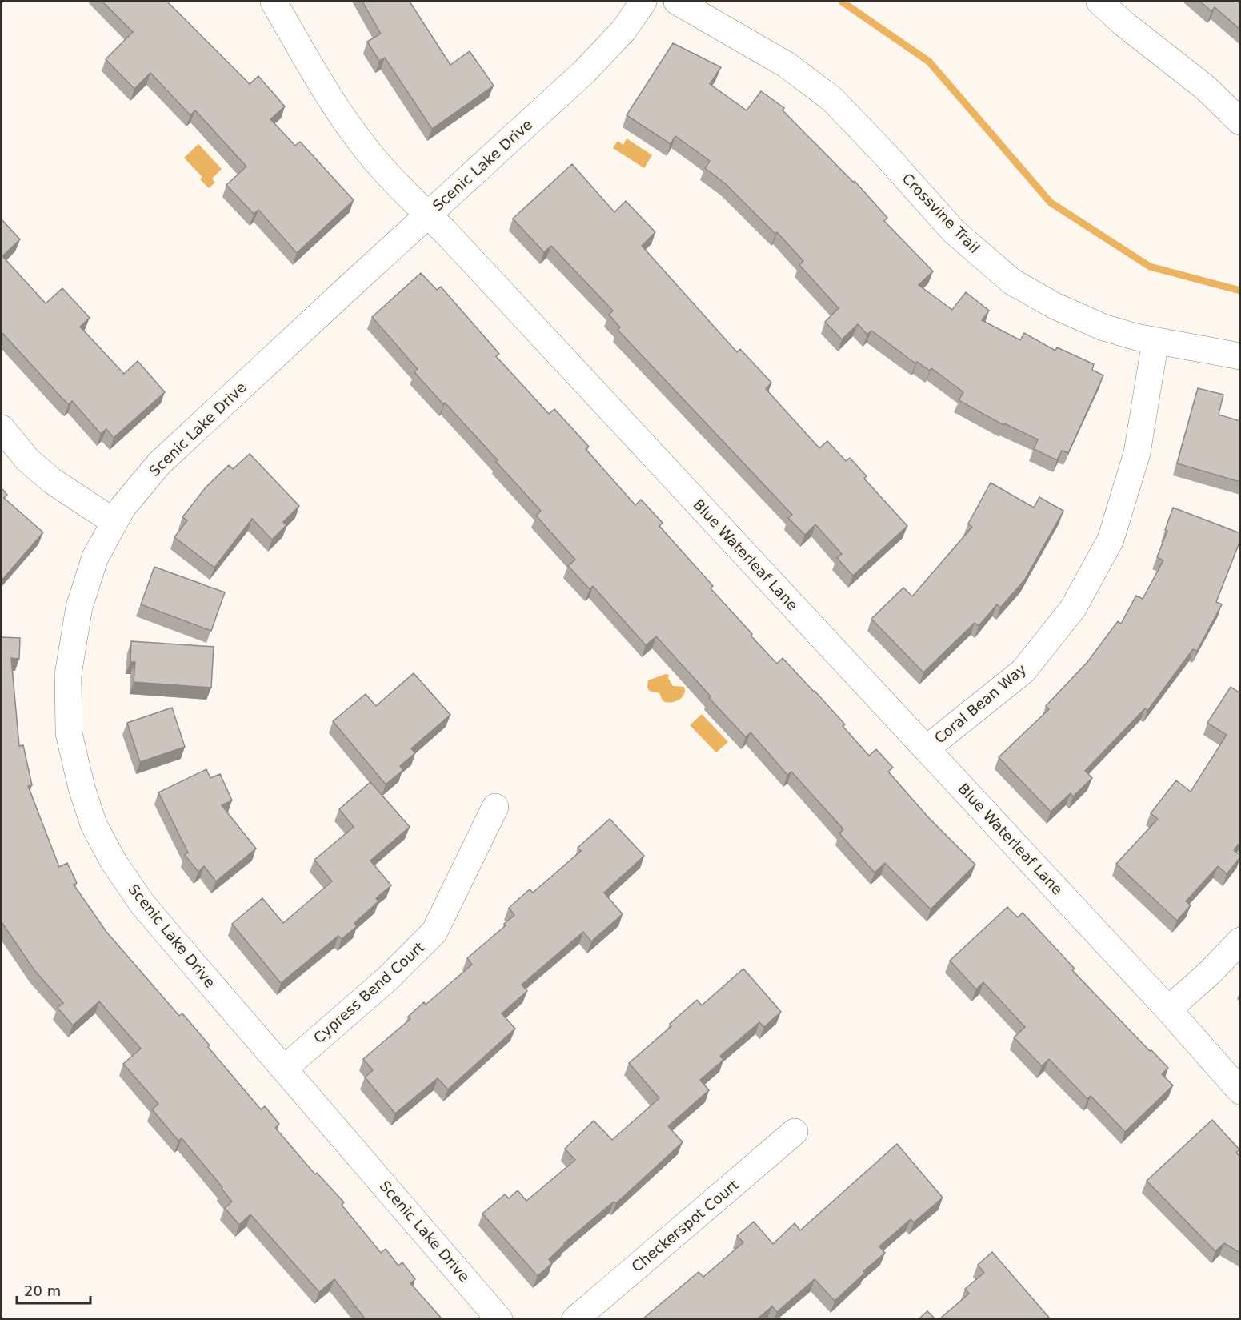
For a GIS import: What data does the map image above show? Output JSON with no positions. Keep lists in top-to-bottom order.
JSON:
{
  "streets": {
    "street": [
      "Scenic Lake Drive",
      "Crossvine Trail",
      "Blue Waterleaf Lane",
      "Coral Bean Way",
      "Cypress Bend Court",
      "Checkerspot Court"
    ]
  },
  "crossings": [
    ["Scenic Lake Drive", "Blue Waterleaf Lane"],
    ["Scenic Lake Drive", "Cypress Bend Court"],
    ["Crossvine Trail", "Coral Bean Way"],
    ["Blue Waterleaf Lane", "Coral Bean Way"]
  ],
  "scale_bar": "20 m"
}
